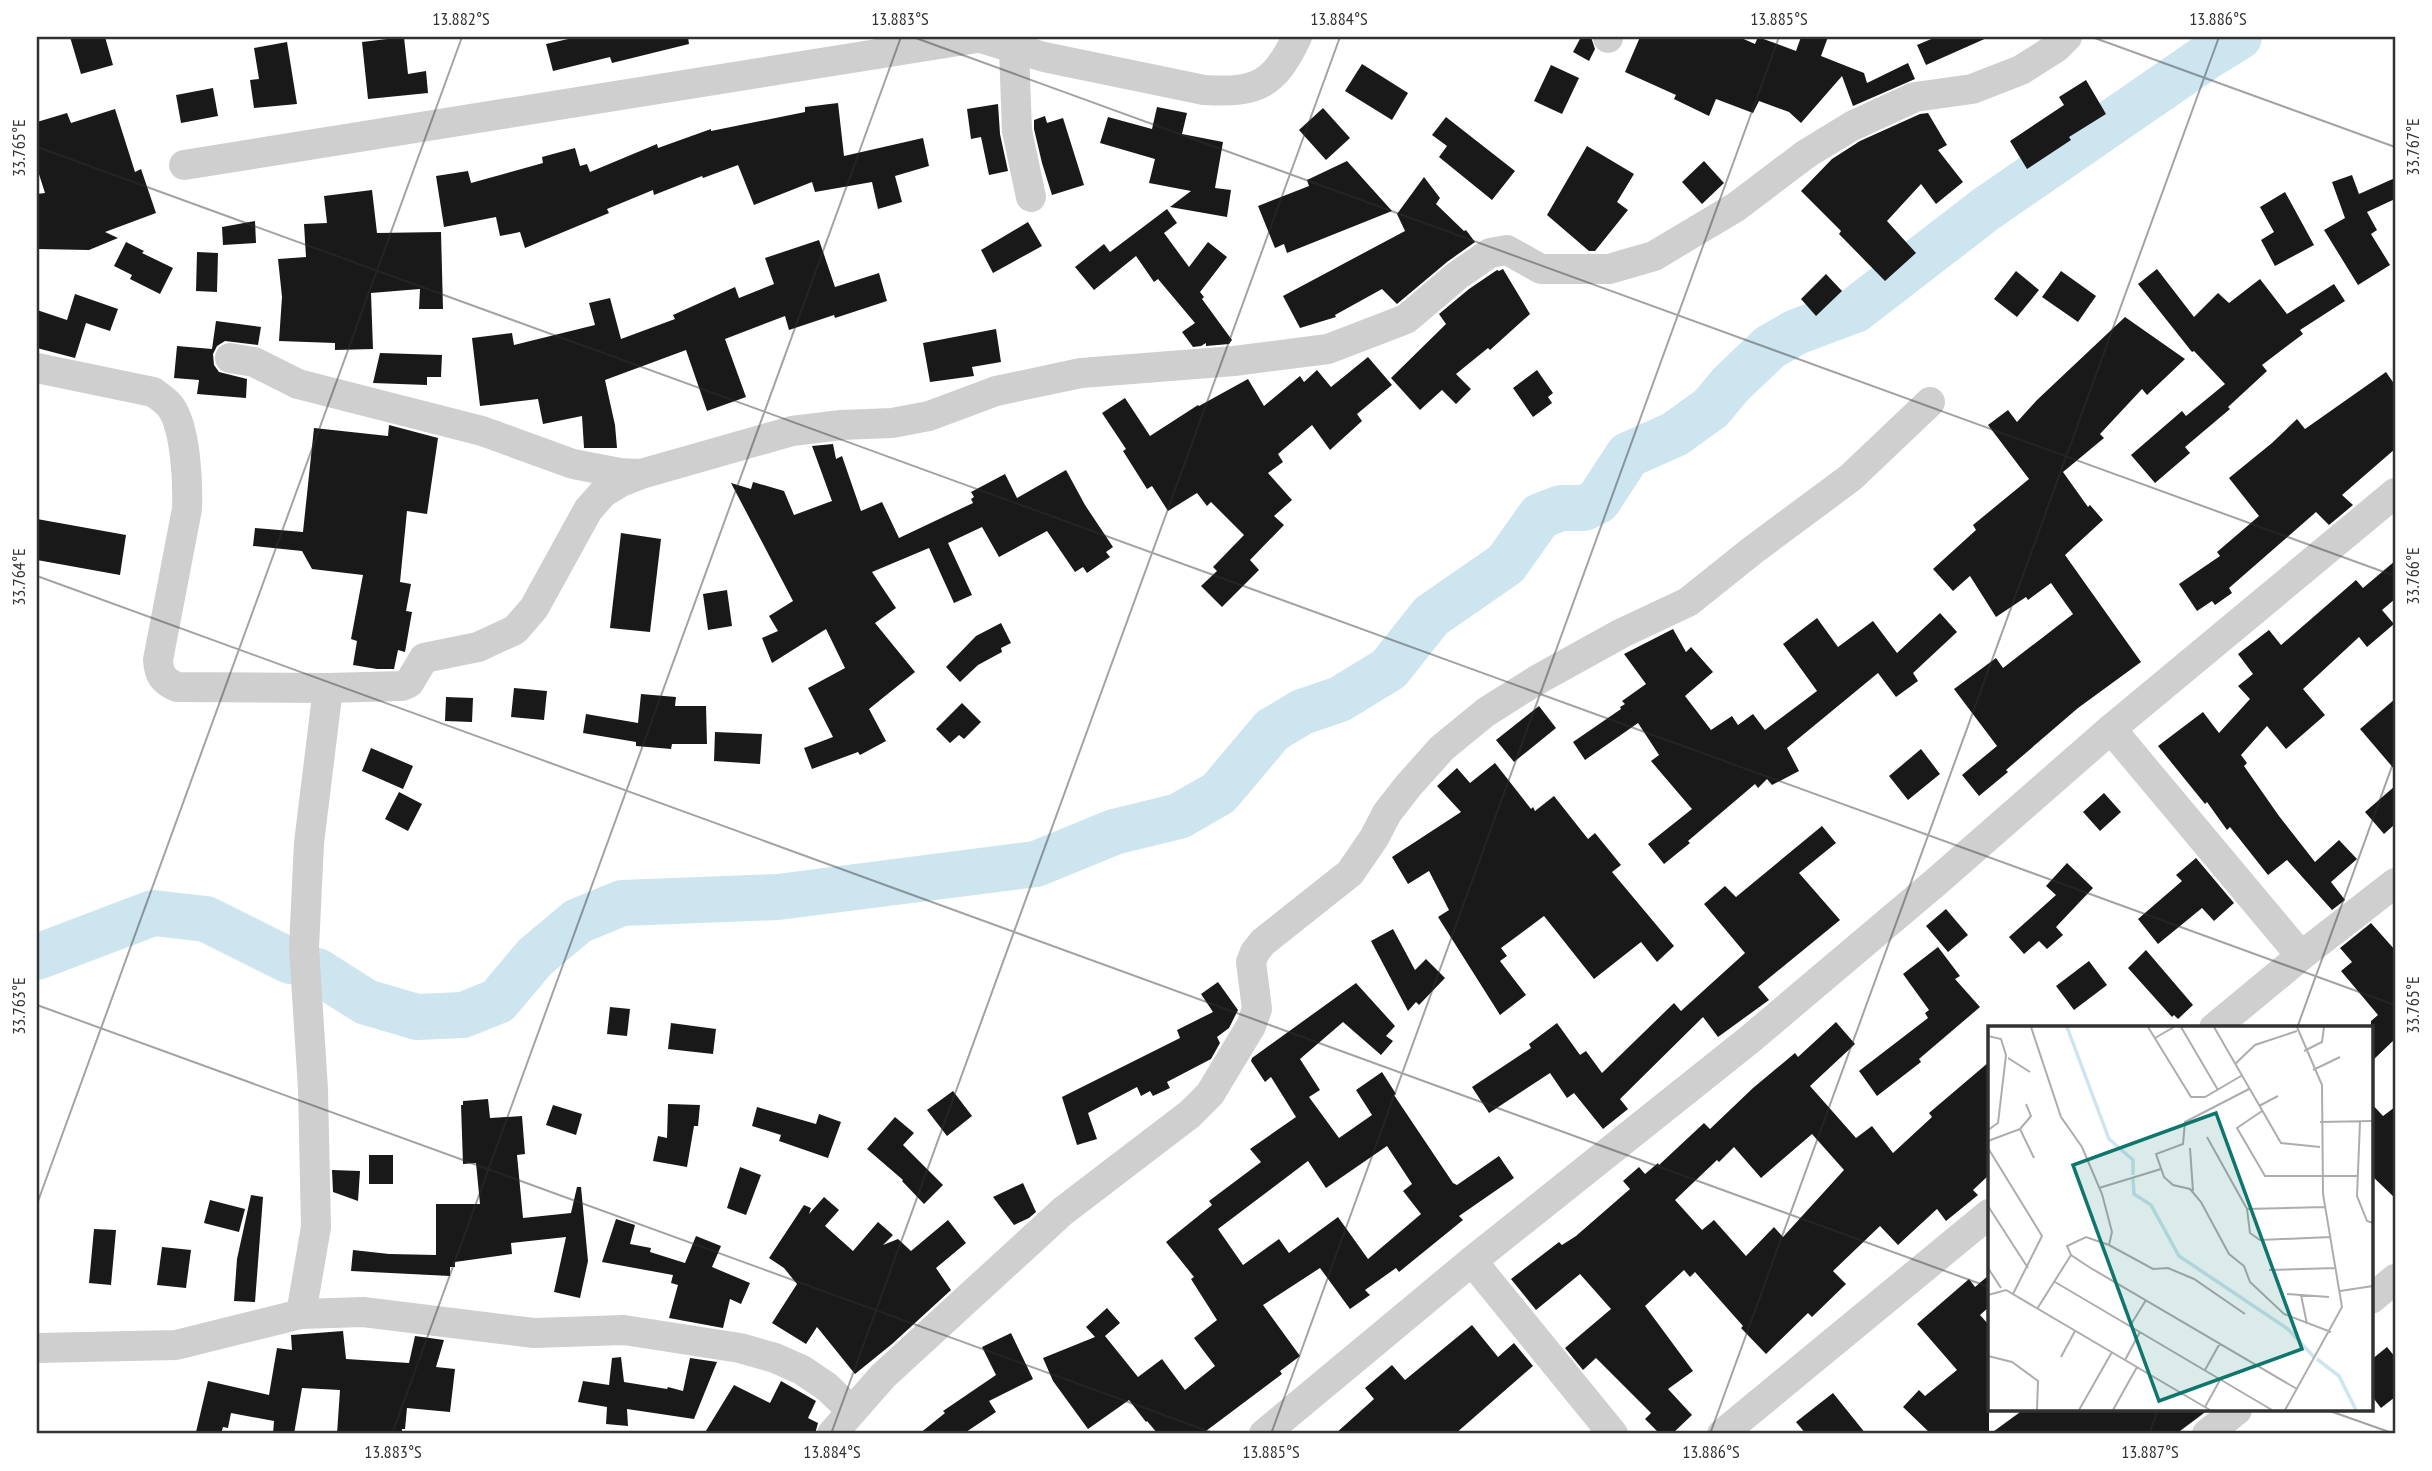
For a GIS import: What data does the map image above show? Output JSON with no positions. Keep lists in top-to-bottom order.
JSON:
{
  "coordinates": [
    "13.882°S",
    "13.883°S",
    "13.884°S",
    "13.885°S",
    "13.886°S",
    "33.767°E",
    "33.765°E",
    "33.766°E",
    "33.764°E",
    "33.763°E",
    "13.887°S"
  ]
}
